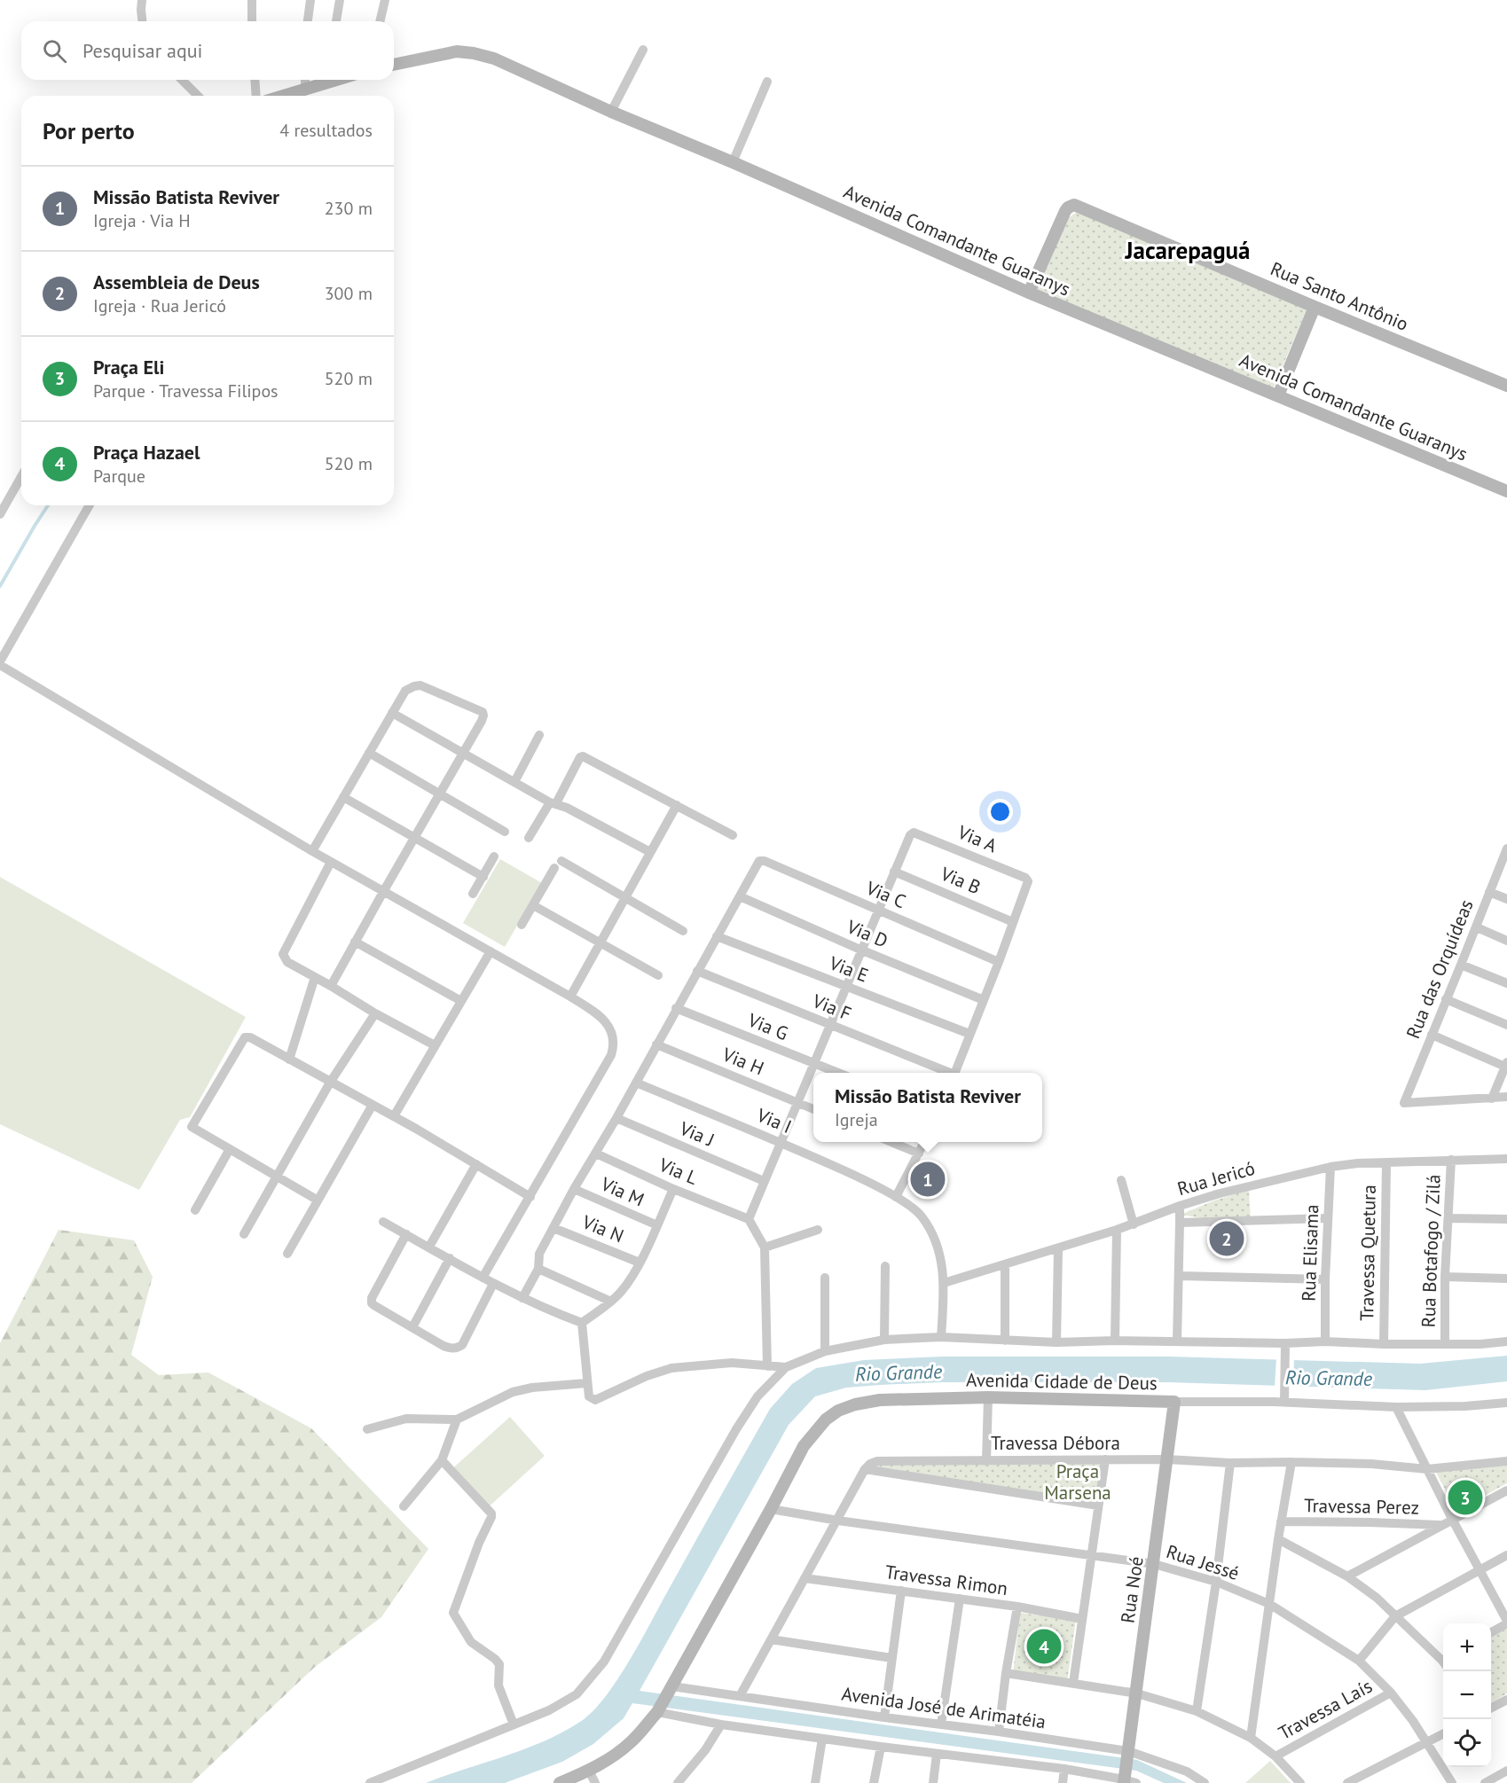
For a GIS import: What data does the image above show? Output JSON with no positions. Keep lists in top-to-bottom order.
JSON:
{
  "streets": {
    "street": [
      "Avenida Comandante Guaranys",
      "Rua Santo Antônio",
      "Via A",
      "Via B",
      "Via C",
      "Via D",
      "Via E",
      "Rua das Orquídeas",
      "Via F",
      "Via G",
      "Via H",
      "Via I",
      "Via J",
      "Via L",
      "Rua Jericó",
      "Via M",
      "Via N",
      "Rua Botafogo / Zilá",
      "Rua Elisama",
      "Travessa Quetura",
      "Avenida Cidade de Deus",
      "Travessa Débora",
      "Travessa Perez",
      "Rua Jessé",
      "Travessa Rimon",
      "Rua Noé",
      "Avenida José de Arimatéia",
      "Travessa Laís"
    ]
  },
  "crossings": [
    ["Avenida Comandante Guaranys", "Rua Santo Antônio"],
    ["Via A", "Via B"],
    ["Via C", "Via D"],
    ["Via I", "Rua Jericó"],
    ["Rua Jericó", "Rua Botafogo / Zilá"],
    ["Rua Jericó", "Rua Elisama"],
    ["Rua Jericó", "Travessa Quetura"],
    ["Avenida Cidade de Deus", "Rua Jessé"],
    ["Avenida Cidade de Deus", "Rua Noé"],
    ["Avenida Cidade de Deus", "Avenida José de Arimatéia"],
    ["Travessa Débora", "Rua Noé"],
    ["Rua Jessé", "Rua Noé"],
    ["Rua Jessé", "Travessa Laís"],
    ["Rua Noé", "Avenida José de Arimatéia"]
  ],
  "districts": ["Jacarepaguá"],
  "water": ["Rio Grande"],
  "parks": ["Praça Marsena"],
  "page": {
    "search": "Pesquisar aqui",
    "heading": ["Por perto", "4 resultados"],
    "list": [
      {
        "mark": "1",
        "name": "Missão Batista Reviver",
        "note": "Igreja · Via H",
        "value": "230 m"
      },
      {
        "mark": "2",
        "name": "Assembleia de Deus",
        "note": "Igreja · Rua Jericó",
        "value": "300 m"
      },
      {
        "mark": "3",
        "name": "Praça Eli",
        "note": "Parque · Travessa Filipos",
        "value": "520 m"
      },
      {
        "mark": "4",
        "name": "Praça Hazael",
        "note": "Parque",
        "value": "520 m"
      }
    ],
    "popup": ["Missão Batista Reviver", "Igreja"],
    "pins": [
      "1",
      "2",
      "3",
      "4"
    ],
    "map_buttons": ["+", "−"]
  }
}
